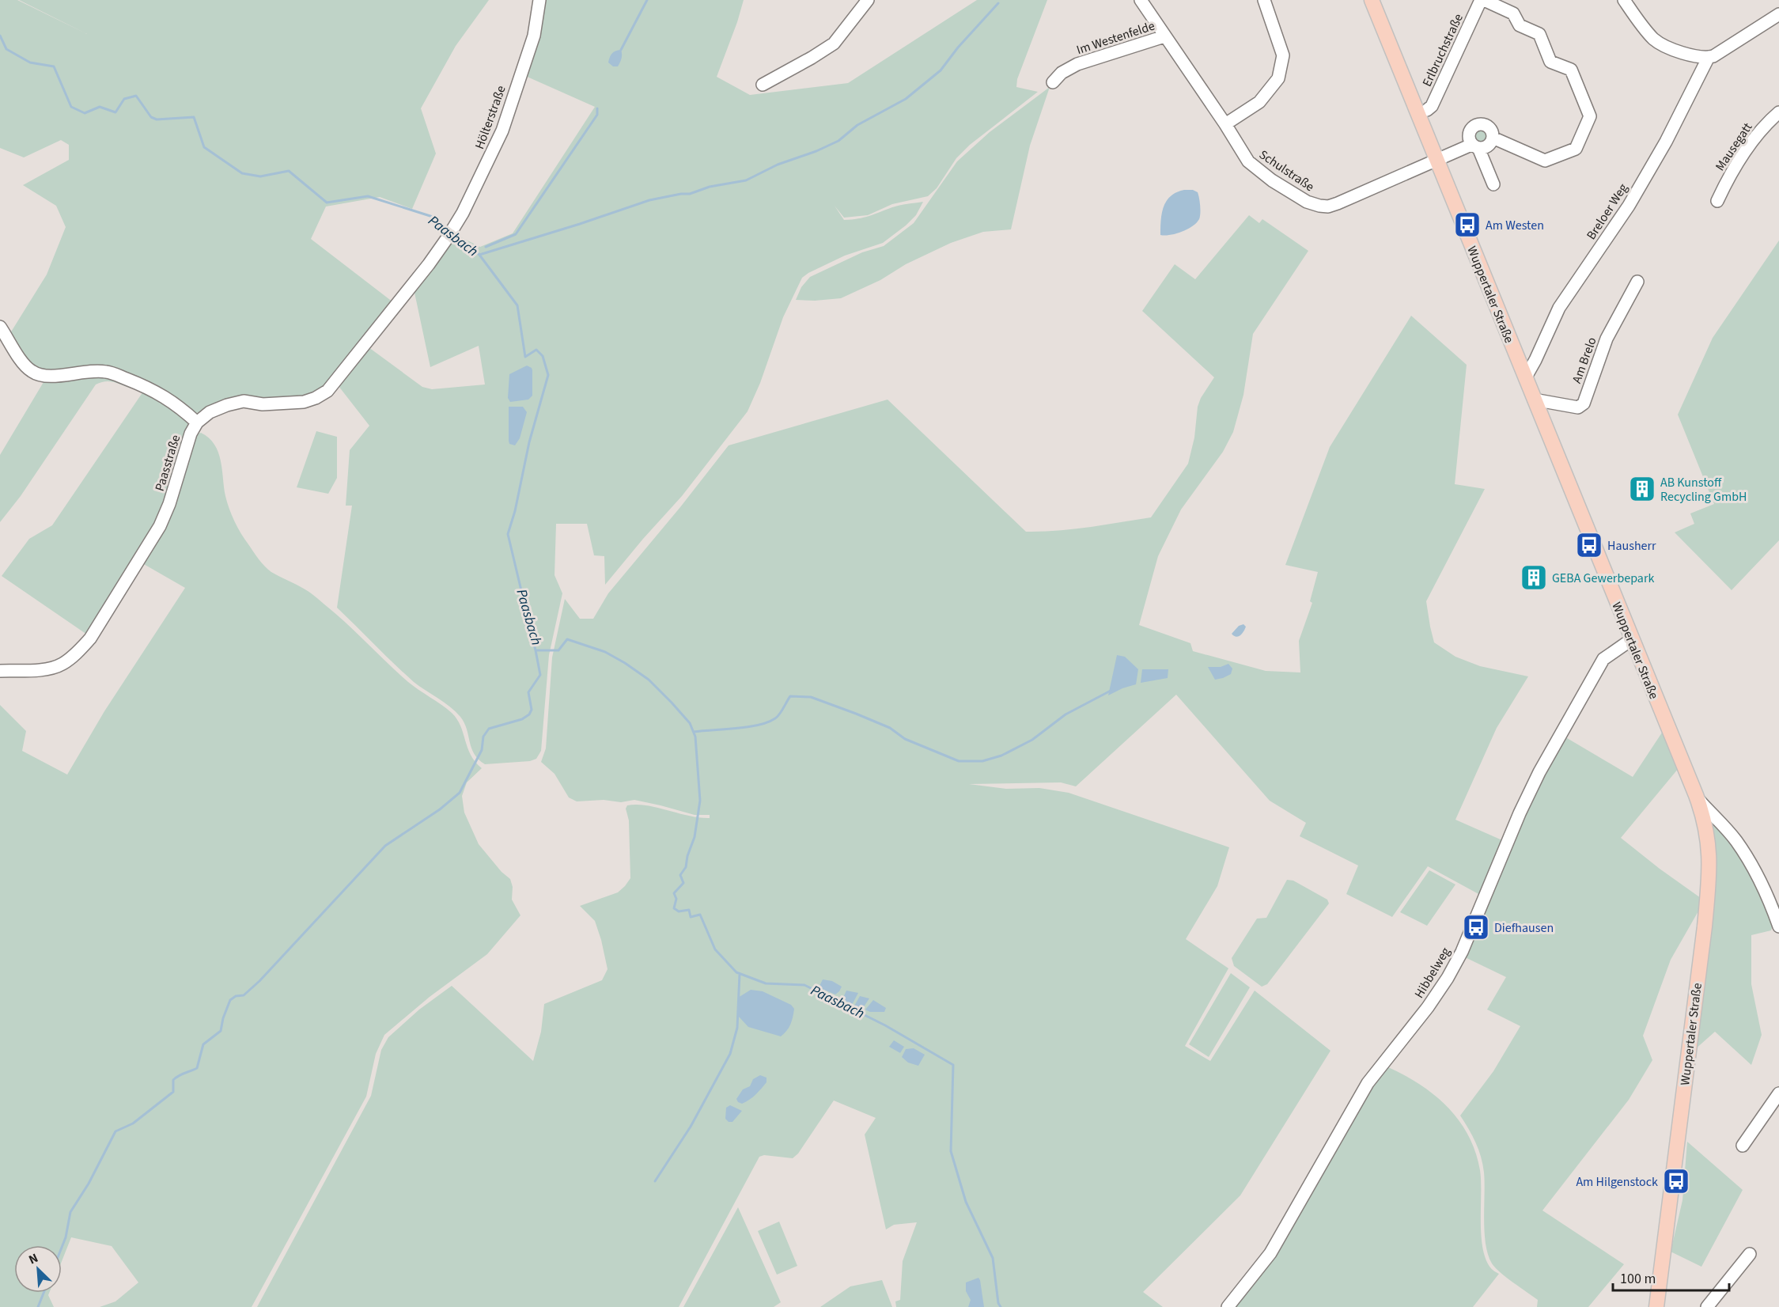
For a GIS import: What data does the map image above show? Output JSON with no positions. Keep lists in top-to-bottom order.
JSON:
{
  "streets": {
    "main road": ["Wuppertaler Straße"],
    "street": [
      "Im Westenfelde",
      "Erlbruchstraße",
      "Hölterstraße",
      "Mausegatt",
      "Schulstraße",
      "Breloer Weg",
      "Am Brelo",
      "Paasstraße",
      "Hibbelweg"
    ]
  },
  "crossings": [
    ["Im Westenfelde", "Schulstraße"],
    ["Hölterstraße", "Paasstraße"],
    ["Schulstraße", "Wuppertaler Straße"],
    ["Breloer Weg", "Wuppertaler Straße"],
    ["Wuppertaler Straße", "Am Brelo"],
    ["Wuppertaler Straße", "Hibbelweg"]
  ],
  "water": ["Paasbach"],
  "places": {
    "bus stop": [
      "Am Westen",
      "Hausherr",
      "Diefhausen",
      "Am Hilgenstock"
    ],
    "building": ["AB Kunstoff Recycling GmbH", "GEBA Gewerbepark"]
  },
  "scale_bar": "100 m",
  "north": "top left"
}
